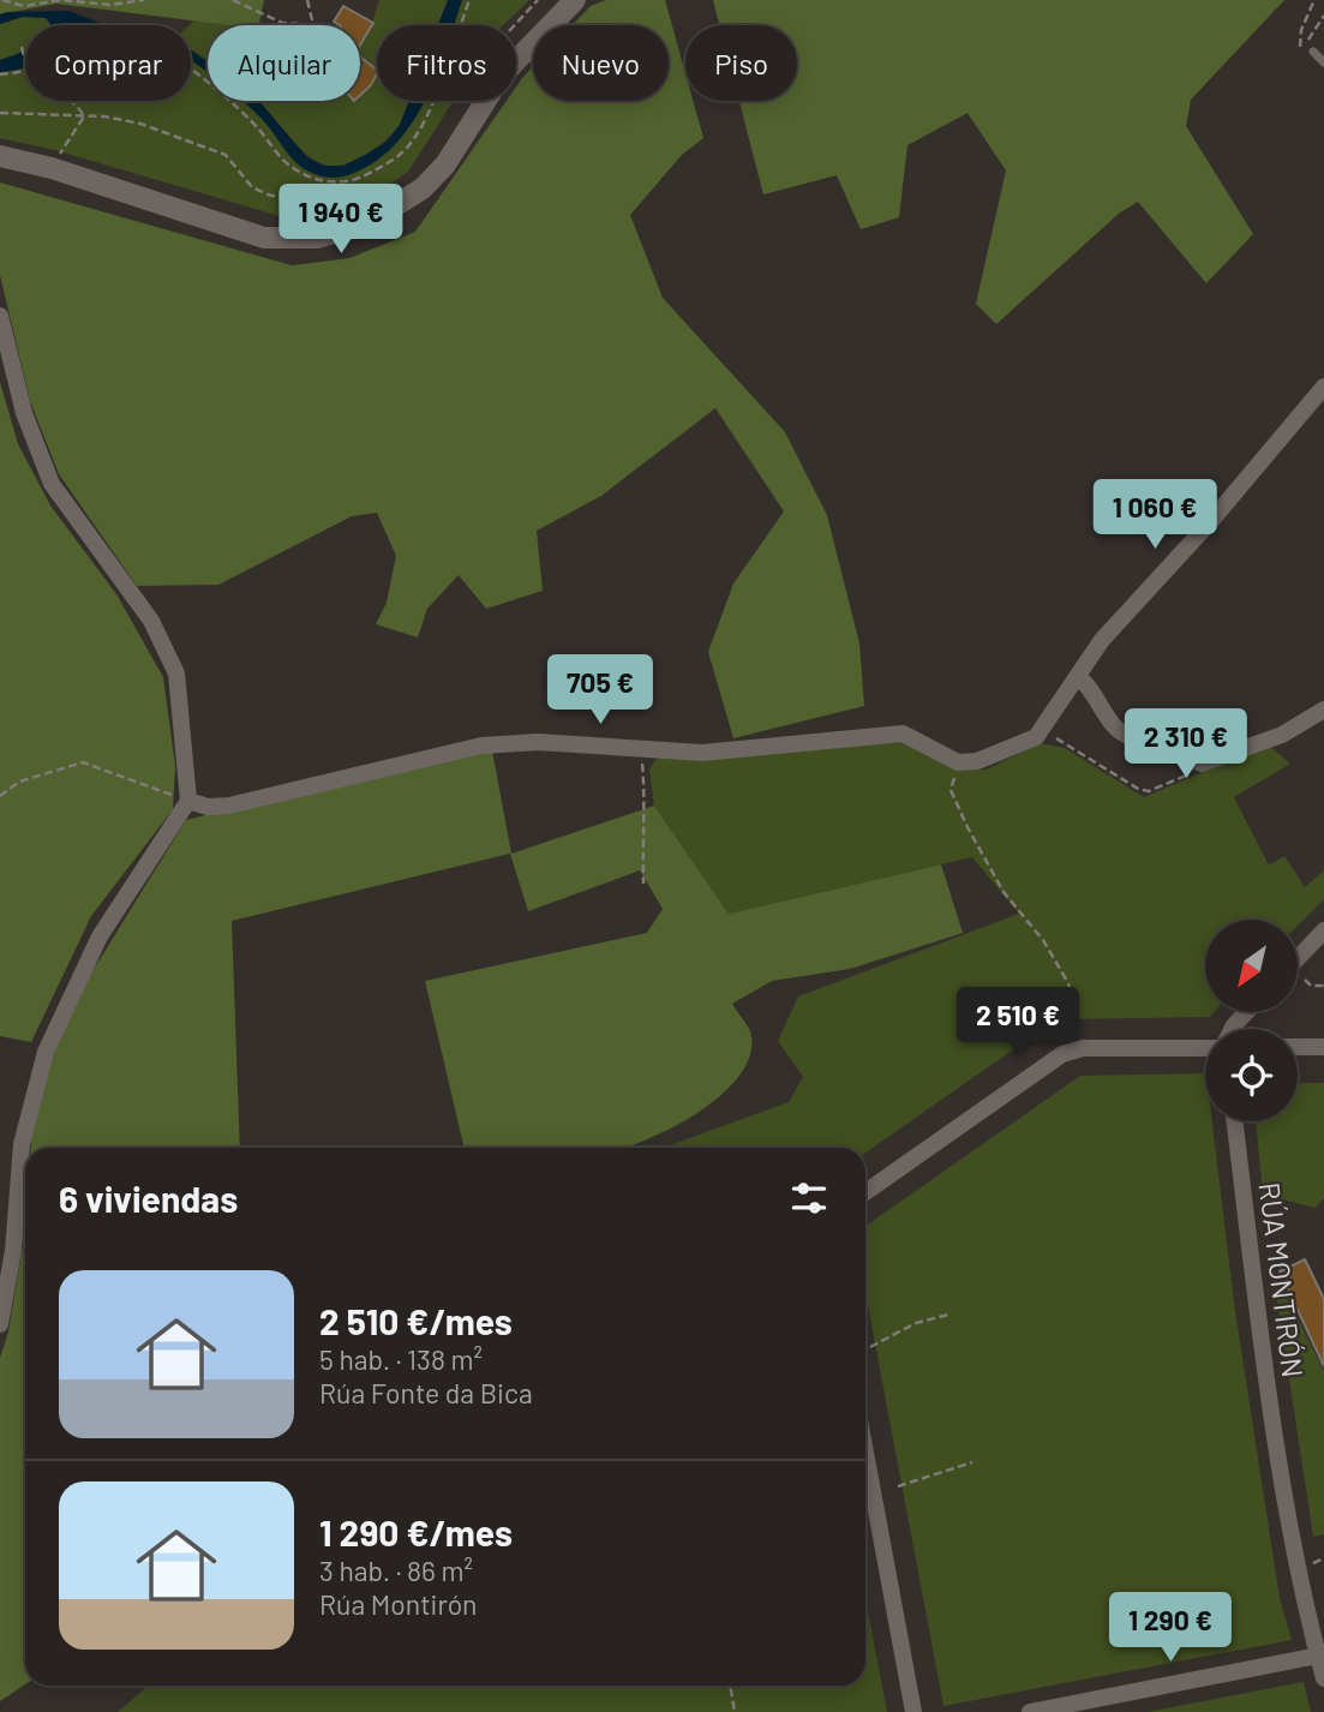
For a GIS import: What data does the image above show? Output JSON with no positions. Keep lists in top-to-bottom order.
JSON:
{
  "streets": {
    "street": ["RÚA MONTIRÓN"]
  },
  "north": "bottom left",
  "page": {
    "chip": [
      "Comprar",
      "Alquilar",
      "Filtros",
      "Nuevo",
      "Piso"
    ],
    "price": [
      "1 940 €",
      "1 060 €",
      "705 €",
      "2 310 €",
      "2 510 €",
      "1 290 €"
    ],
    "heading": "6 viviendas",
    "list": [
      {
        "name": "2 510 €/mes",
        "note": "5 hab. · 138 m² · Rúa Fonte da Bica"
      },
      {
        "name": "1 290 €/mes",
        "note": "3 hab. · 86 m² · Rúa Montirón"
      }
    ]
  }
}
